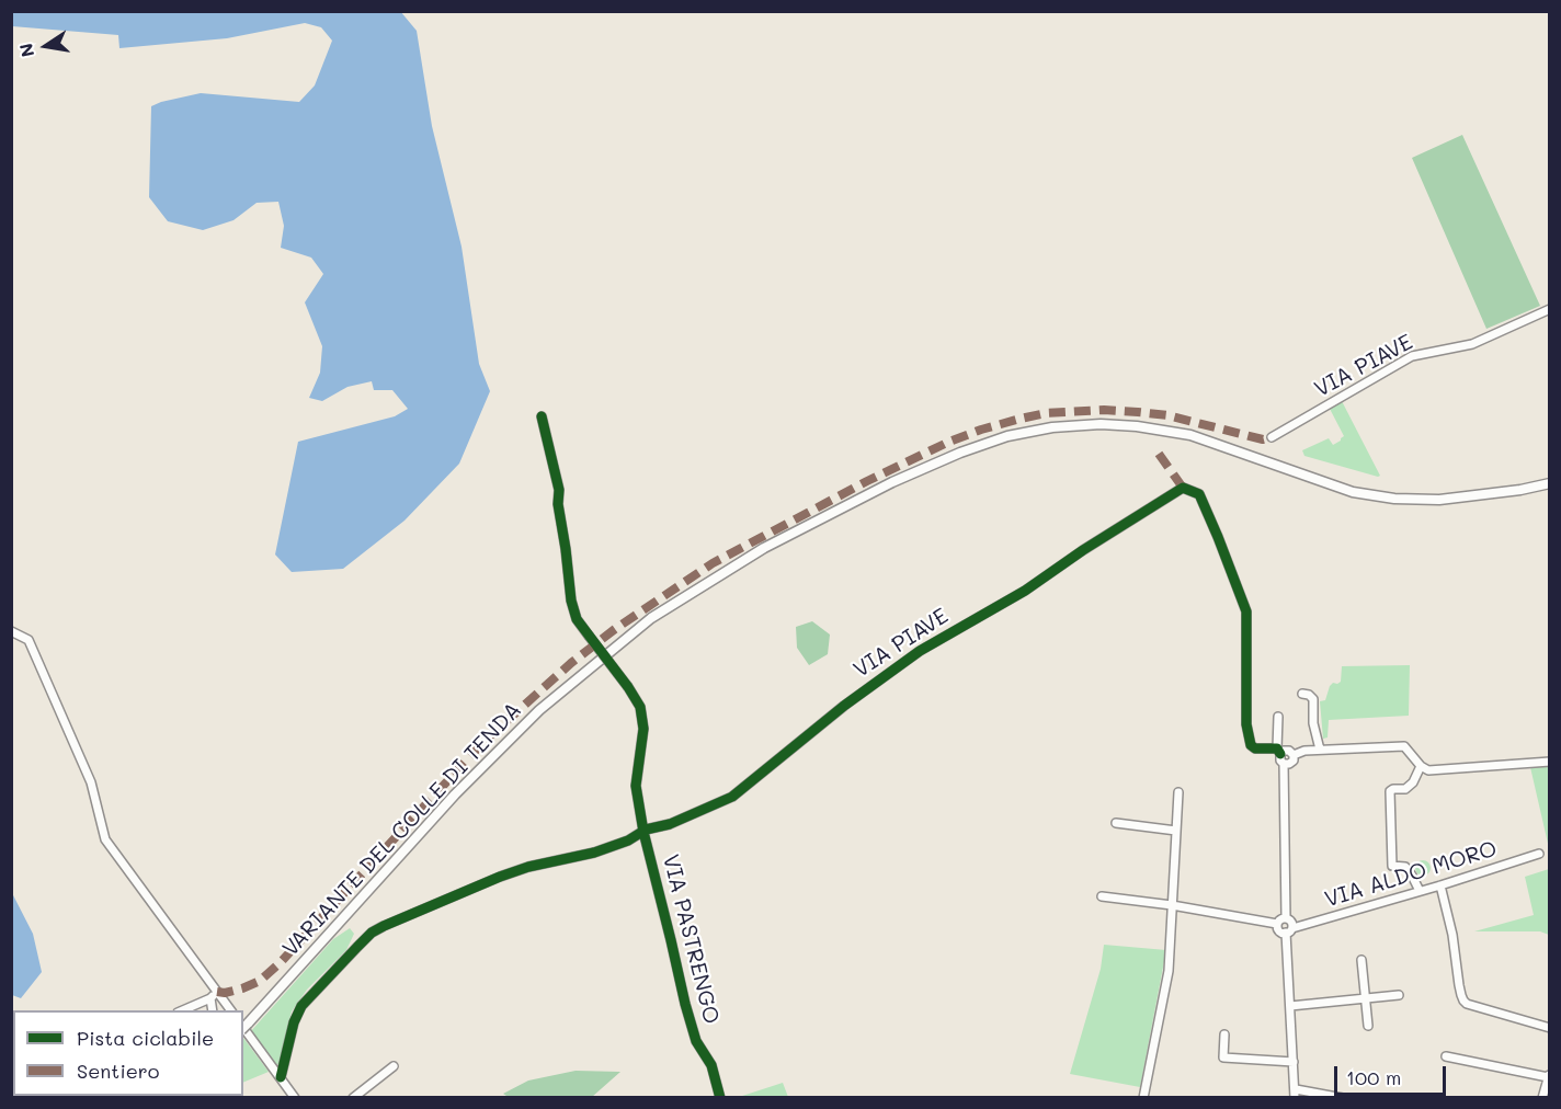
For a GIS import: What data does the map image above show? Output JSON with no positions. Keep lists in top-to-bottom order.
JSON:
{
  "streets": {
    "main road": ["VARIANTE DEL COLLE DI TENDA"],
    "street": ["VIA PIAVE", "VIA ALDO MORO", "VIA PASTRENGO"]
  },
  "crossings": [
    ["VIA PIAVE", "VIA PASTRENGO"]
  ],
  "legend": ["Pista ciclabile", "Sentiero"],
  "scale_bar": "100 m",
  "north": "left"
}
